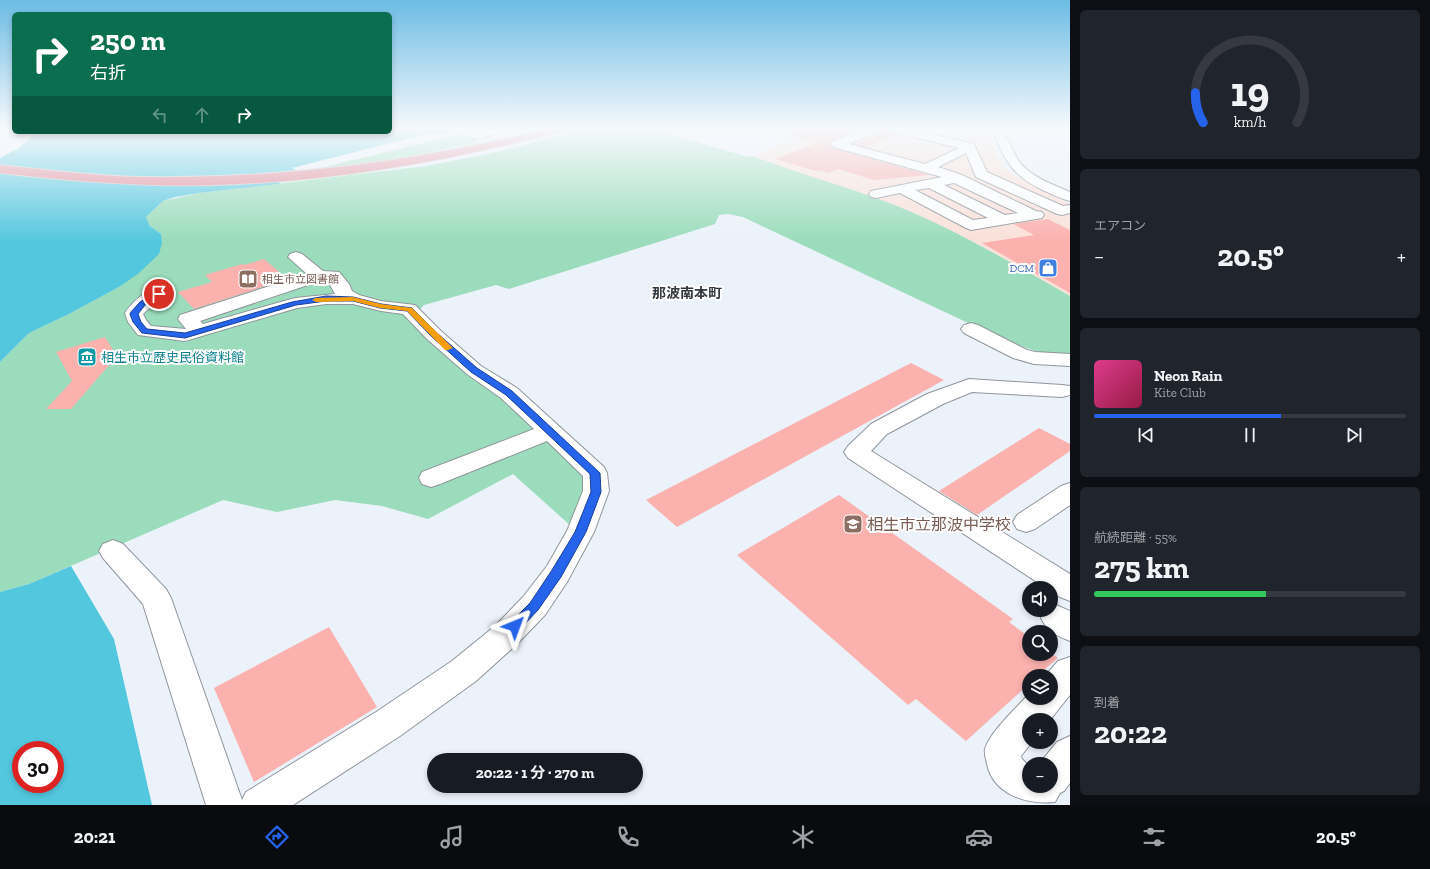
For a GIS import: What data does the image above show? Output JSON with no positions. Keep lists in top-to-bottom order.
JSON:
{
  "districts": ["那波南本町"],
  "places": {
    "shop": ["DCM"],
    "library": ["相生市立図書館"],
    "museum": ["相生市立歴史民俗資料館"],
    "school or university": ["相生市立那波中学校"]
  },
  "page": {
    "turn": ["250 m", "右折"],
    "tile": [
      "エアコン",
      ["航続距離 · 55%", "275 km"],
      ["到着", "20:22"]
    ],
    "heat": ["−", "20.5°", "+"],
    "song": ["Neon Rain", "Kite Club"],
    "map_buttons": ["+", "−"],
    "limit": "30",
    "trip": "20:22 · 1 分 · 270 m",
    "tabs": ["20:21", "20.5°"],
    "gauge": ["19", "km/h"]
  }
}
